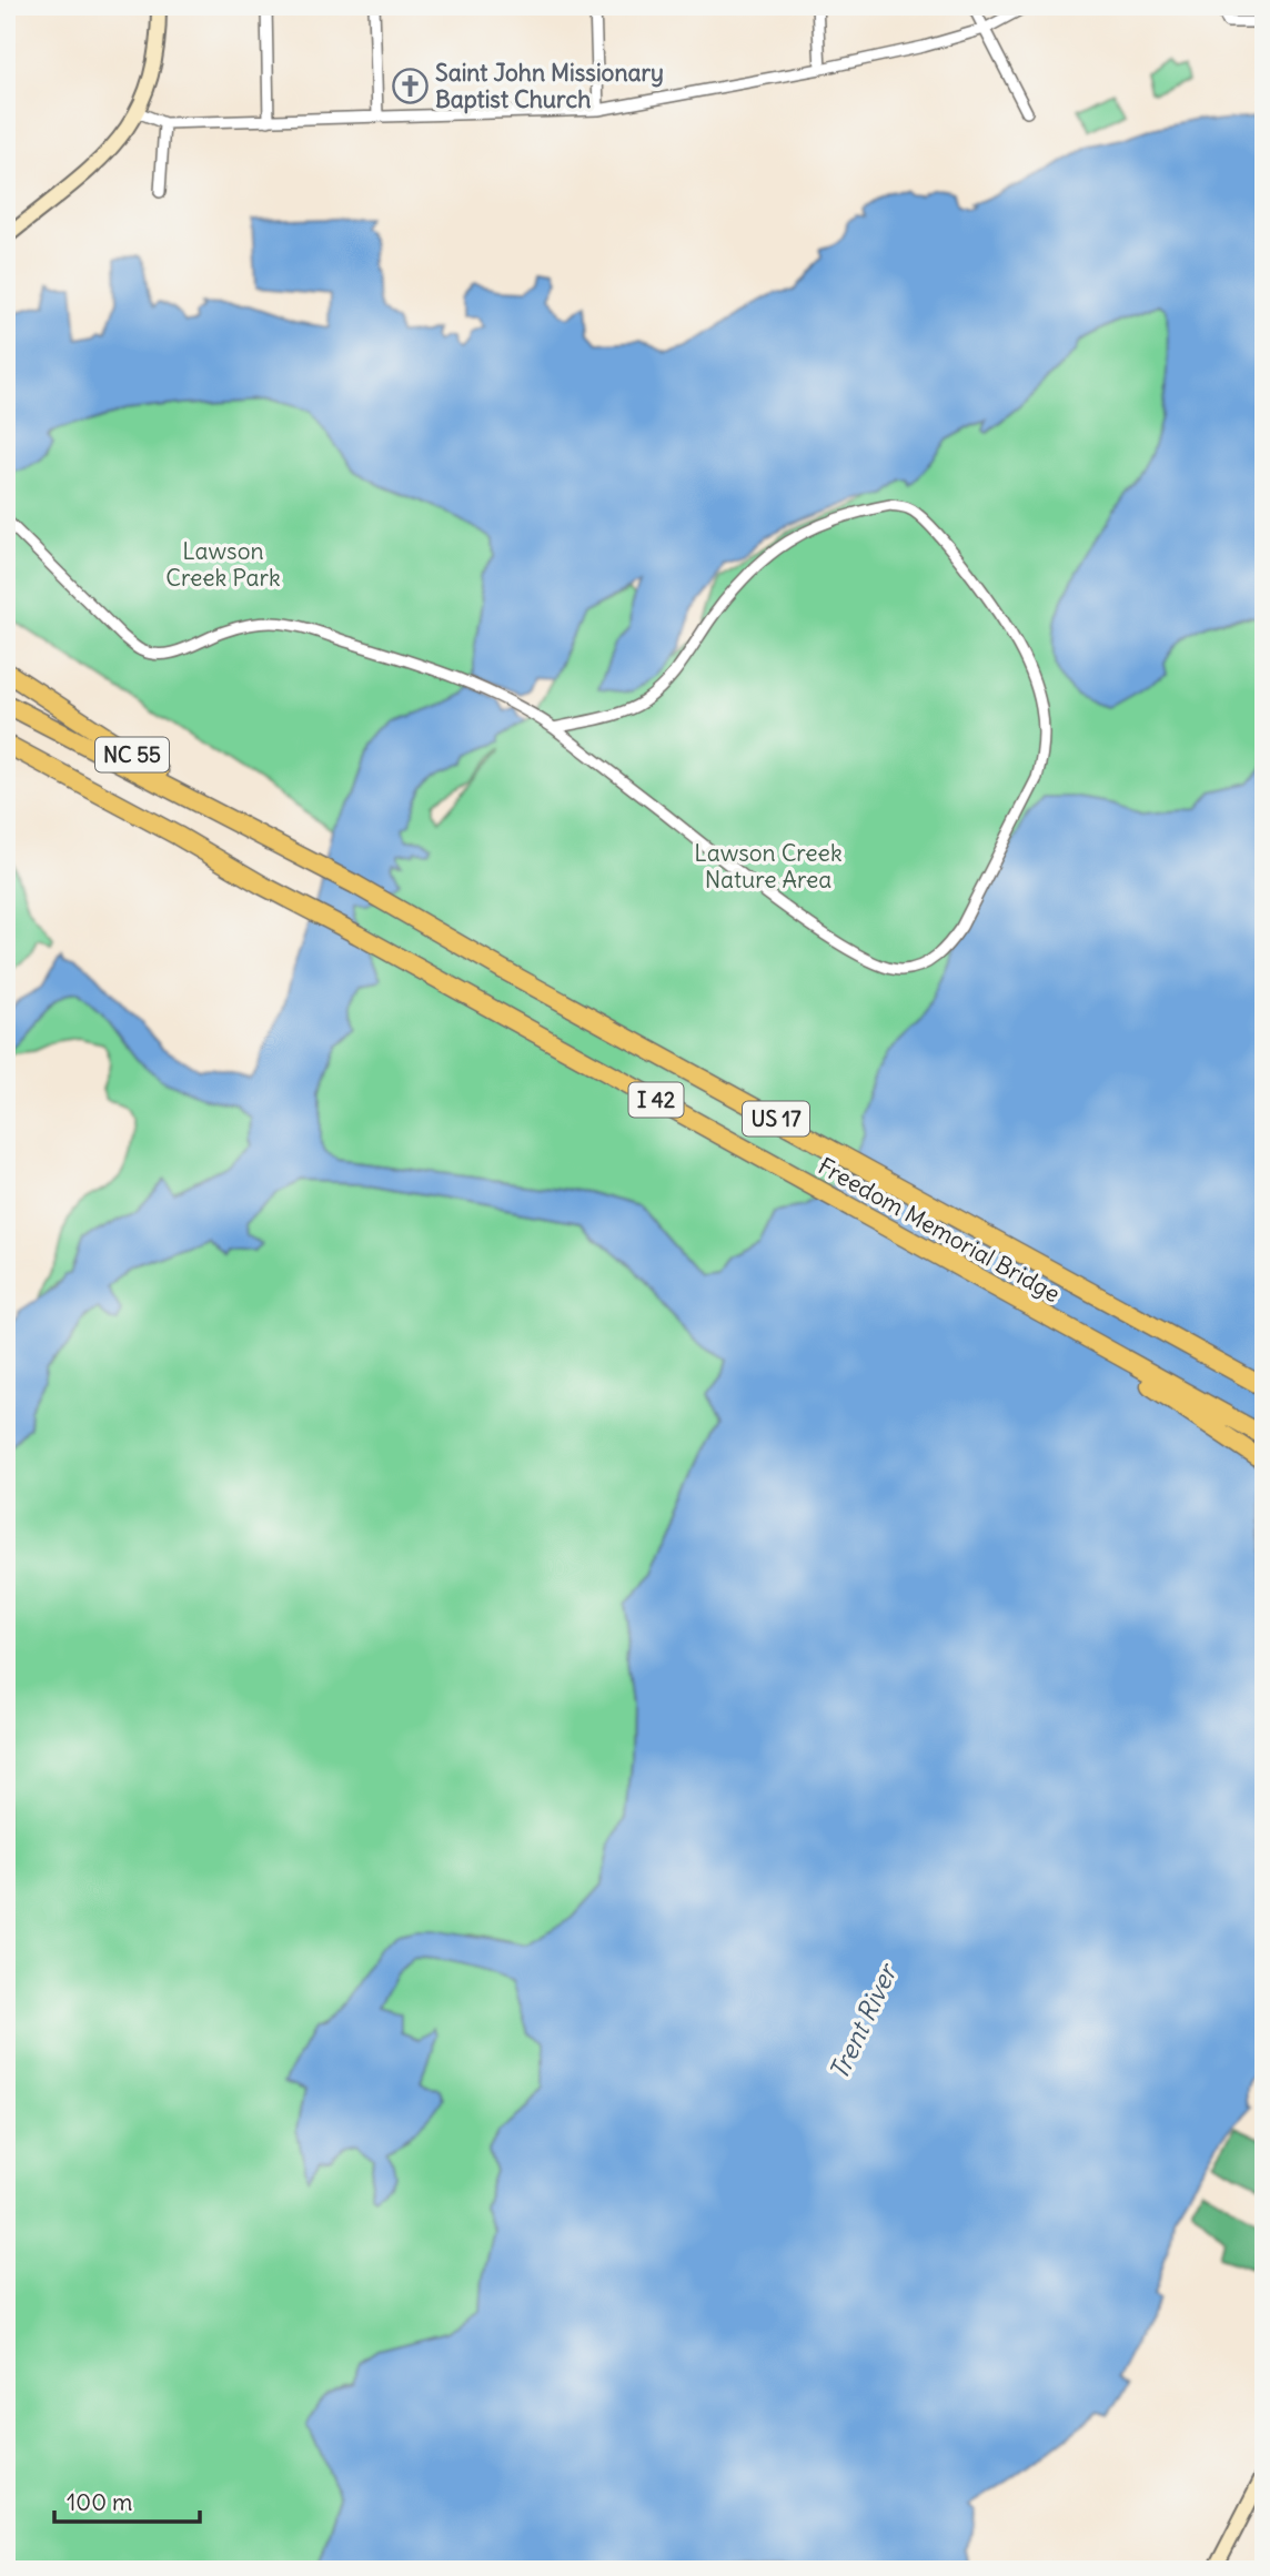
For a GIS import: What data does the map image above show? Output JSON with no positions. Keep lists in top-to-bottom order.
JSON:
{
  "streets": {
    "highway": [
      "NC 55",
      "I 42",
      "US 17",
      "Freedom Memorial Bridge"
    ]
  },
  "crossings": [
    ["NC 55", "US 17"],
    ["NC 55", "Freedom Memorial Bridge"],
    ["US 17", "Freedom Memorial Bridge"]
  ],
  "water": ["Trent River"],
  "parks": ["Lawson Creek Park", "Lawson Creek Nature Area"],
  "places": {
    "church": ["Saint John Missionary Baptist Church"]
  },
  "scale_bar": "100 m"
}
